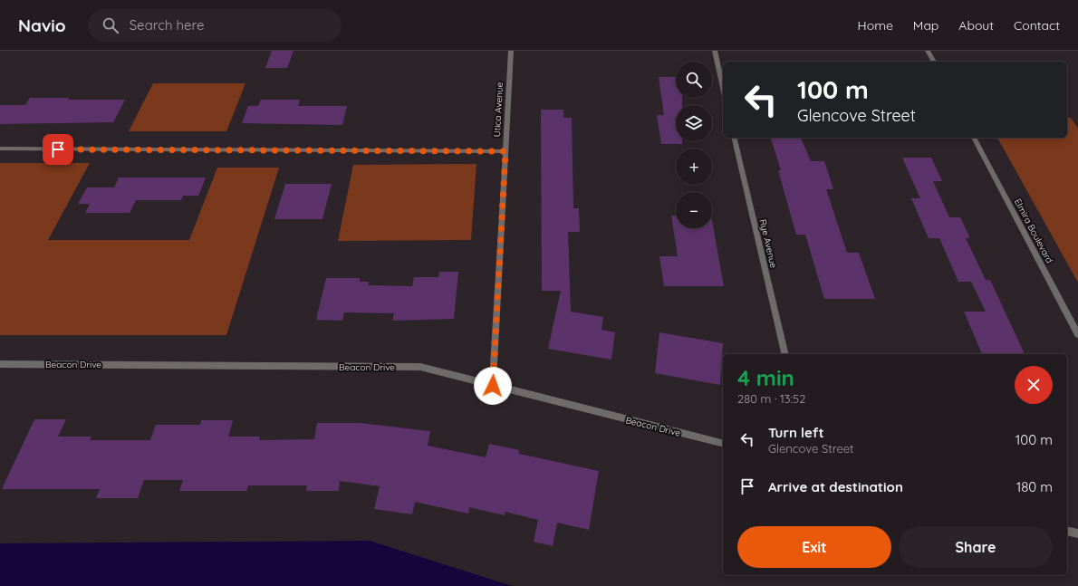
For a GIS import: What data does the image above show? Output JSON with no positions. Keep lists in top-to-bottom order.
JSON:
{
  "streets": {
    "street": [
      "Utica Avenue",
      "Elmira Boulevard",
      "Rye Avenue",
      "Beacon Drive"
    ]
  },
  "crossings": [
    ["Utica Avenue", "Beacon Drive"]
  ],
  "page": {
    "header": "Navio",
    "search": "Search here",
    "nav": [
      "Home",
      "Map",
      "About",
      "Contact"
    ],
    "map_buttons": ["+", "−"],
    "turn": ["100 m", "Glencove Street"],
    "heading": ["4 min", "280 m · 13:52"],
    "list": [
      {
        "name": "Turn left",
        "note": "Glencove Street",
        "value": "100 m"
      },
      {
        "name": "Arrive at destination",
        "value": "180 m"
      }
    ],
    "buttons": ["Exit", "Share"]
  }
}
